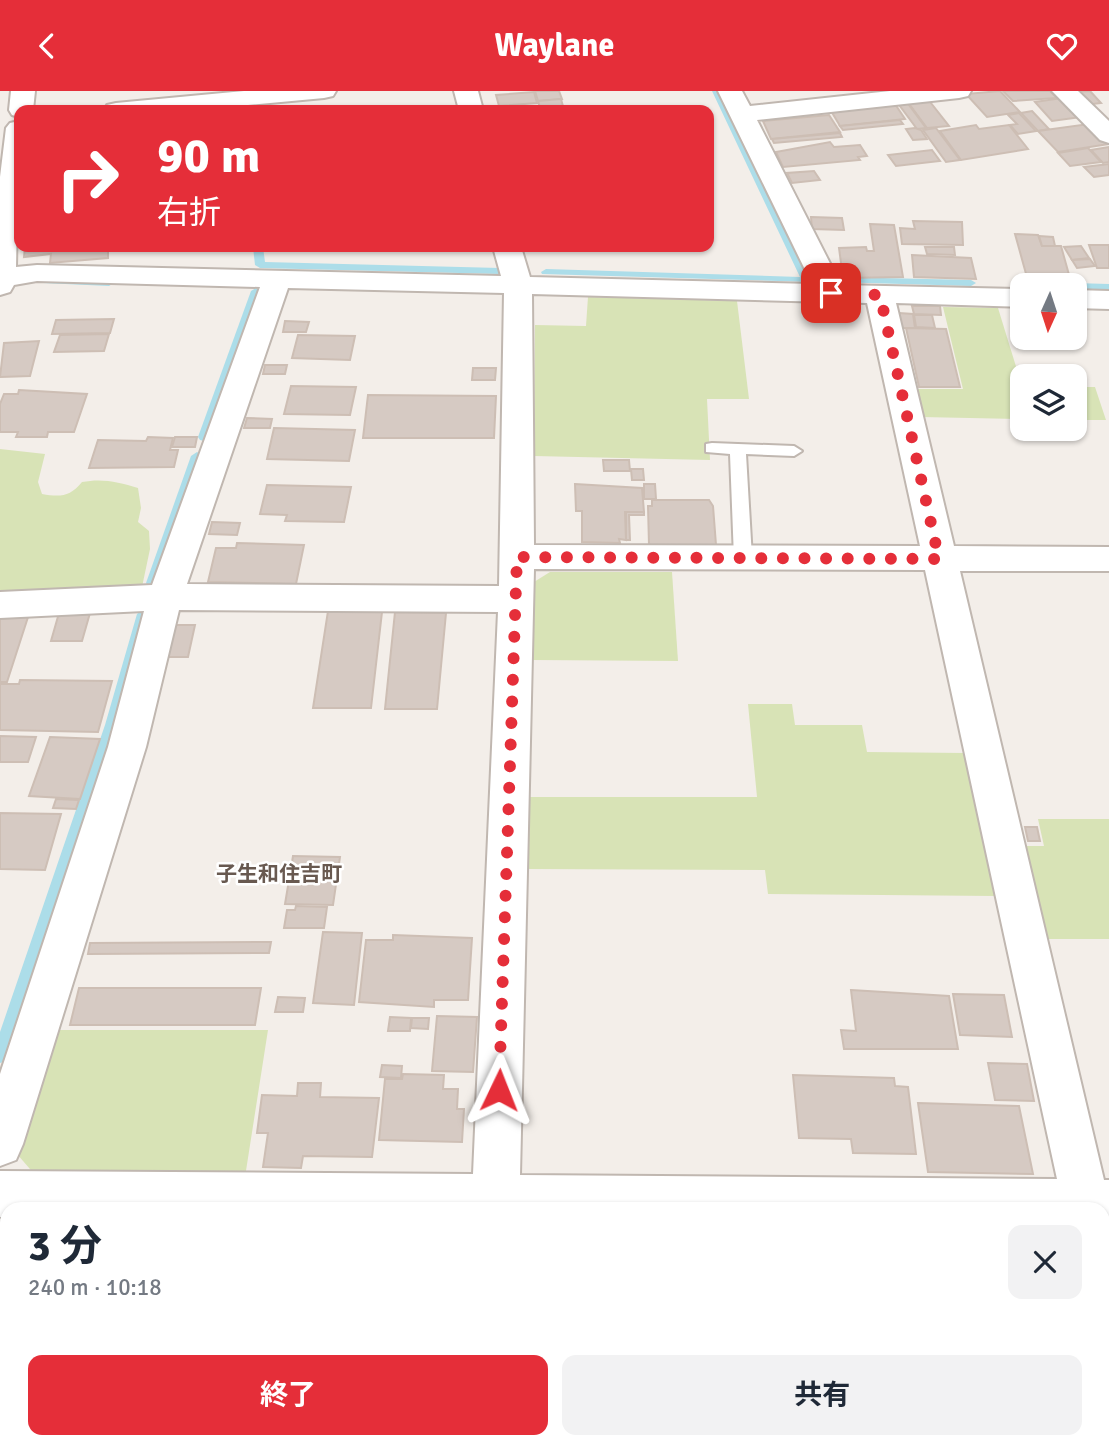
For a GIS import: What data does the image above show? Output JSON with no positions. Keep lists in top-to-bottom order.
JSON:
{
  "districts": ["子生和住吉町"],
  "north": "bottom",
  "page": {
    "header": "Waylane",
    "turn": ["90 m", "右折"],
    "heading": ["3 分", "240 m · 10:18"],
    "buttons": ["終了", "共有"]
  }
}
